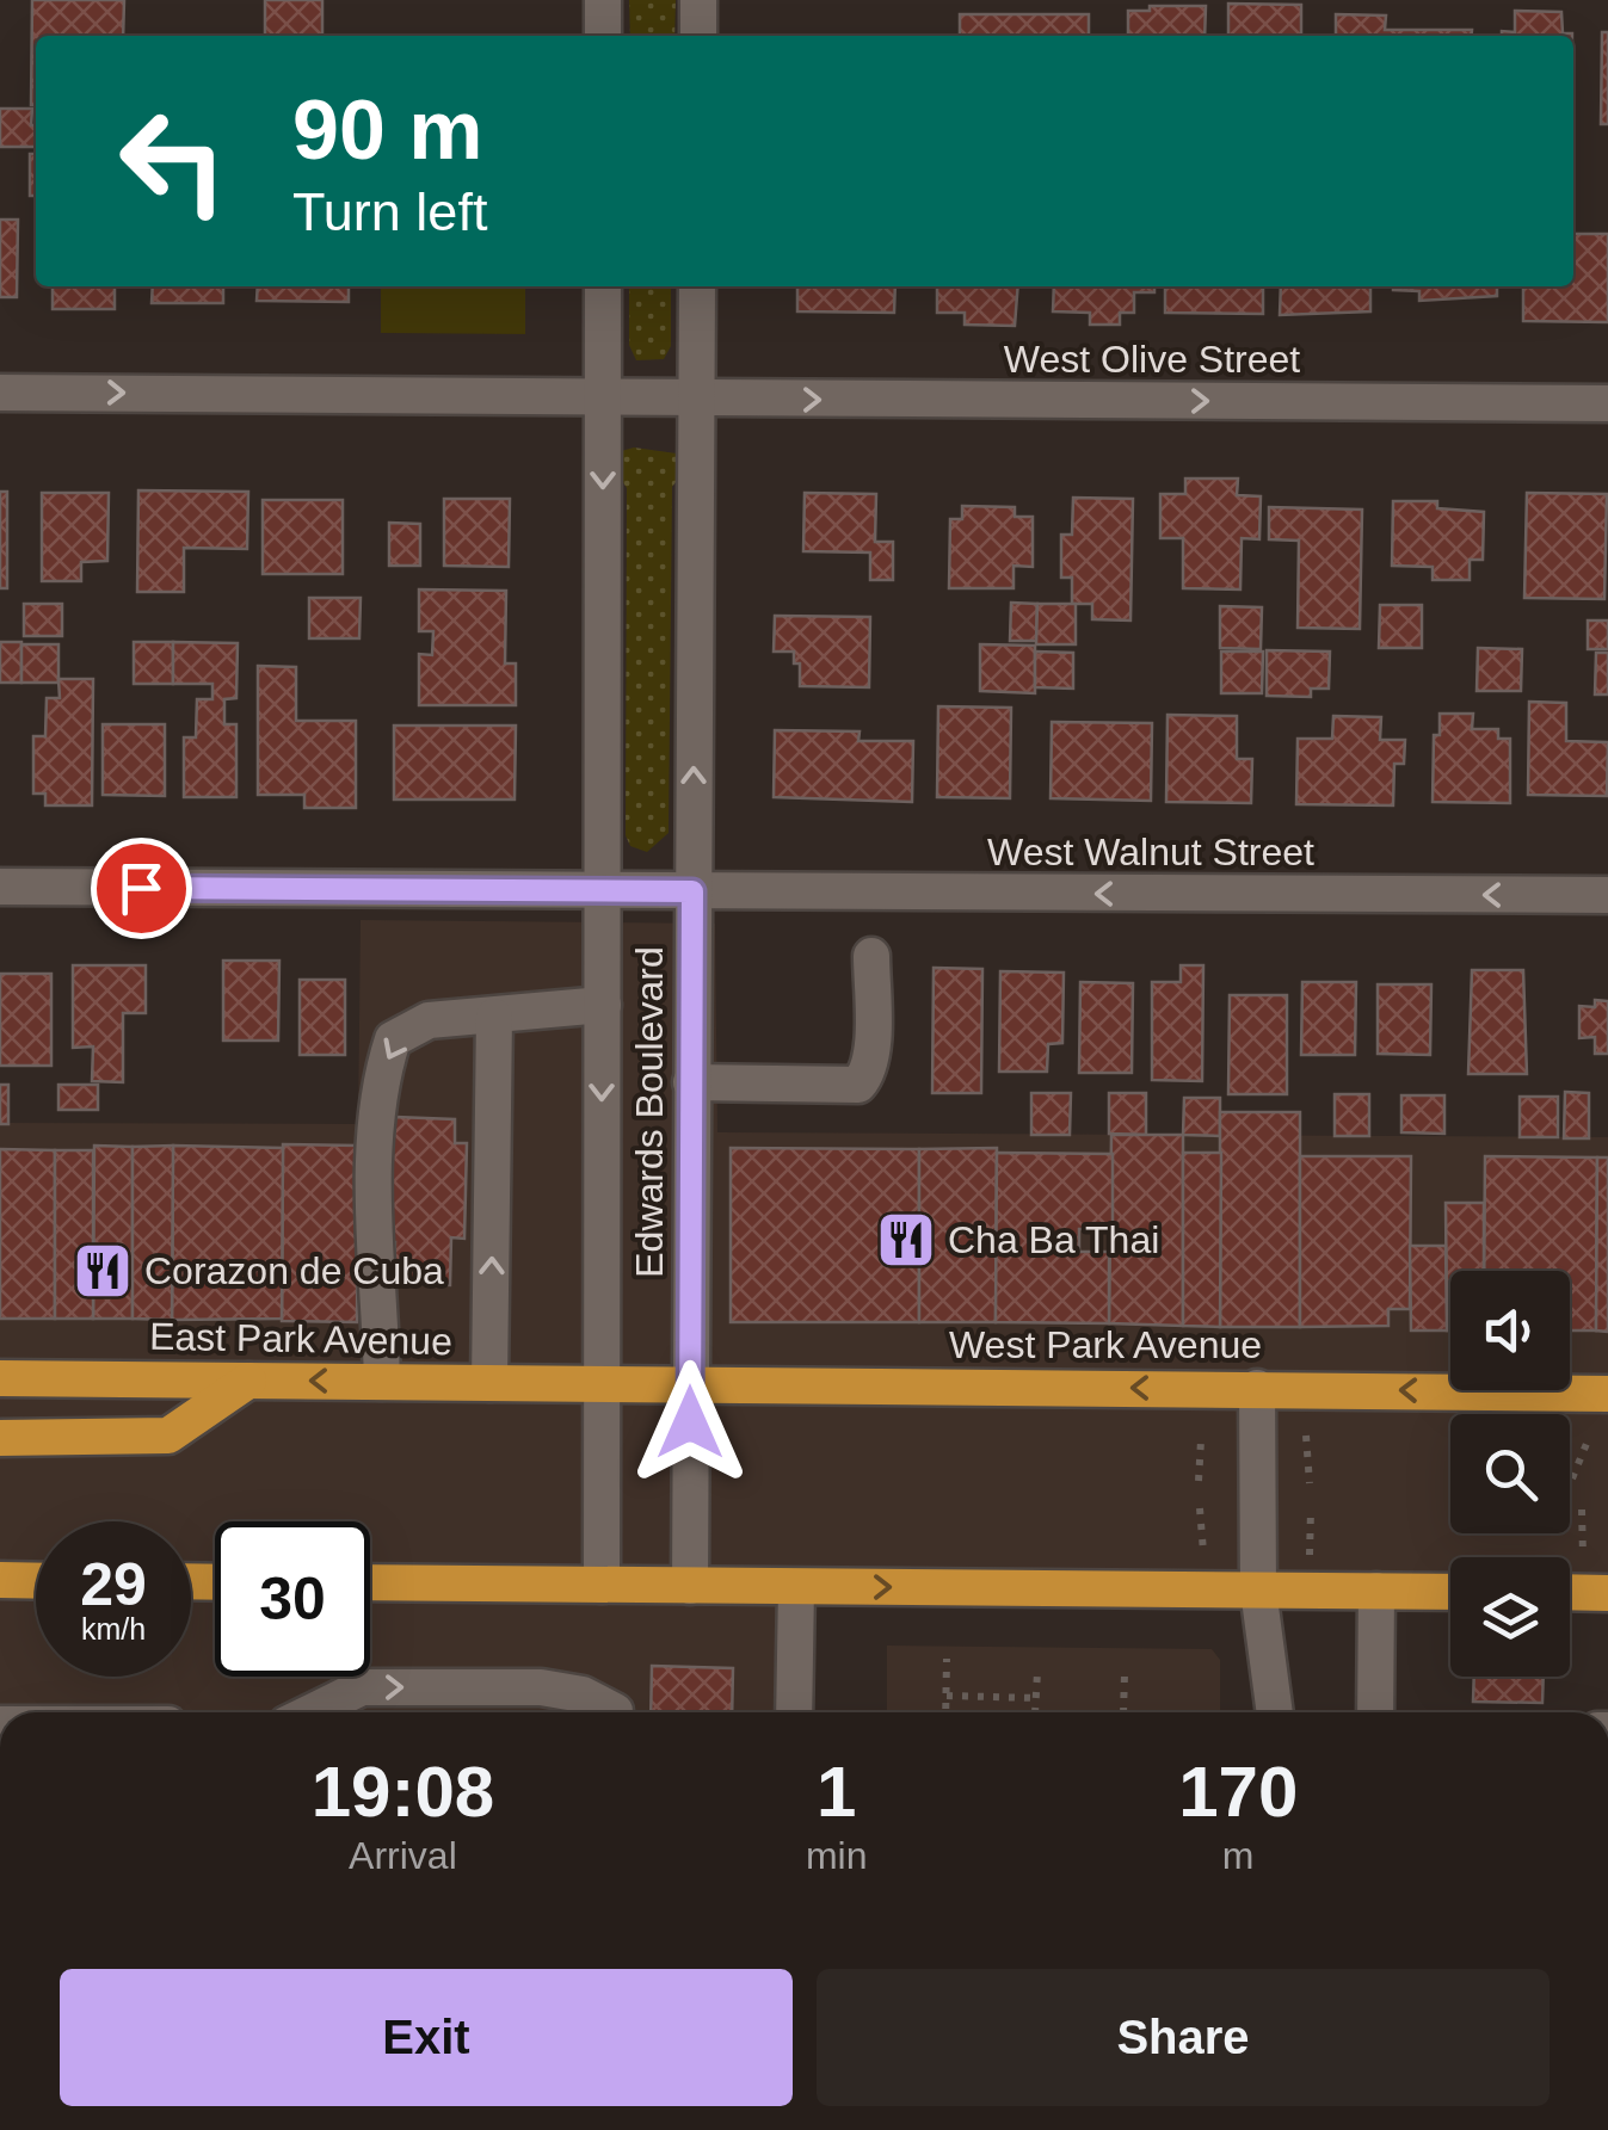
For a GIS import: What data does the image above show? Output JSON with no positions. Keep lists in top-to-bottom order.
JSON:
{
  "streets": {
    "highway": ["East Park Avenue", "West Park Avenue"],
    "street": ["West Olive Street", "West Walnut Street", "Edwards Boulevard"]
  },
  "crossings": [
    ["West Olive Street", "Edwards Boulevard"],
    ["West Walnut Street", "Edwards Boulevard"],
    ["Edwards Boulevard", "East Park Avenue"],
    ["Edwards Boulevard", "West Park Avenue"],
    ["East Park Avenue", "West Park Avenue"]
  ],
  "one_way": ["West Olive Street", "West Walnut Street"],
  "places": {
    "restaurant": ["Cha Ba Thai", "Corazon de Cuba"]
  },
  "page": {
    "turn": ["90 m", "Turn left"],
    "speed": "29 km/h",
    "limit": "30",
    "eta": [
      "19:08",
      "Arrival",
      "1",
      "min",
      "170",
      "m"
    ],
    "buttons": ["Exit", "Share"]
  }
}
